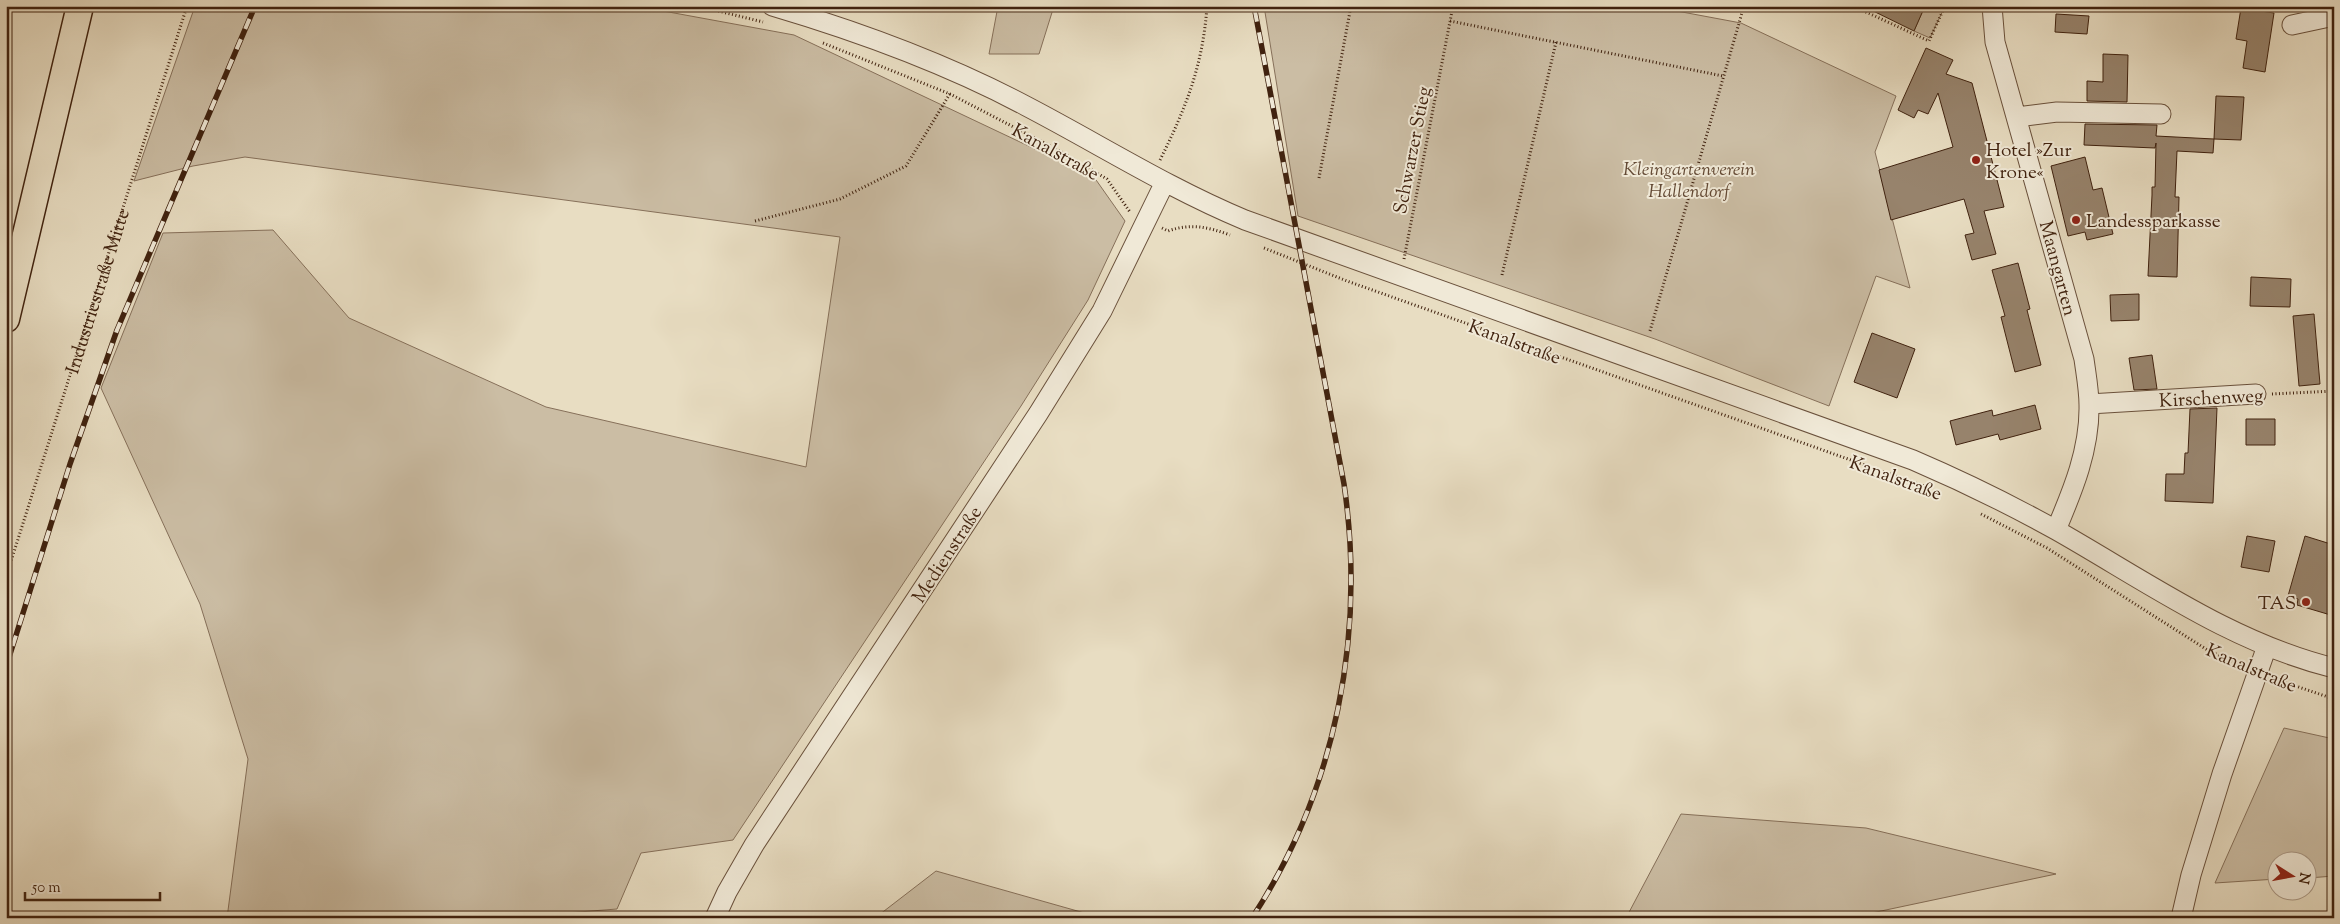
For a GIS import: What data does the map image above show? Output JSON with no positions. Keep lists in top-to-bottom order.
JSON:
{
  "streets": {
    "street": [
      "Kanalstraße",
      "Maangarten",
      "Kirschenweg",
      "Medienstraße"
    ],
    "path": ["Schwarzer Stieg", "Industriestraße Mitte"]
  },
  "crossings": [
    ["Schwarzer Stieg", "Kanalstraße"],
    ["Kanalstraße", "Maangarten"],
    ["Kanalstraße", "Medienstraße"],
    ["Maangarten", "Kirschenweg"]
  ],
  "parks": ["Kleingartenverein Hallendorf"],
  "places": ["Hotel »Zur Krone«", "Landessparkasse", "TAS"],
  "scale_bar": "50 m",
  "north": "right"
}
